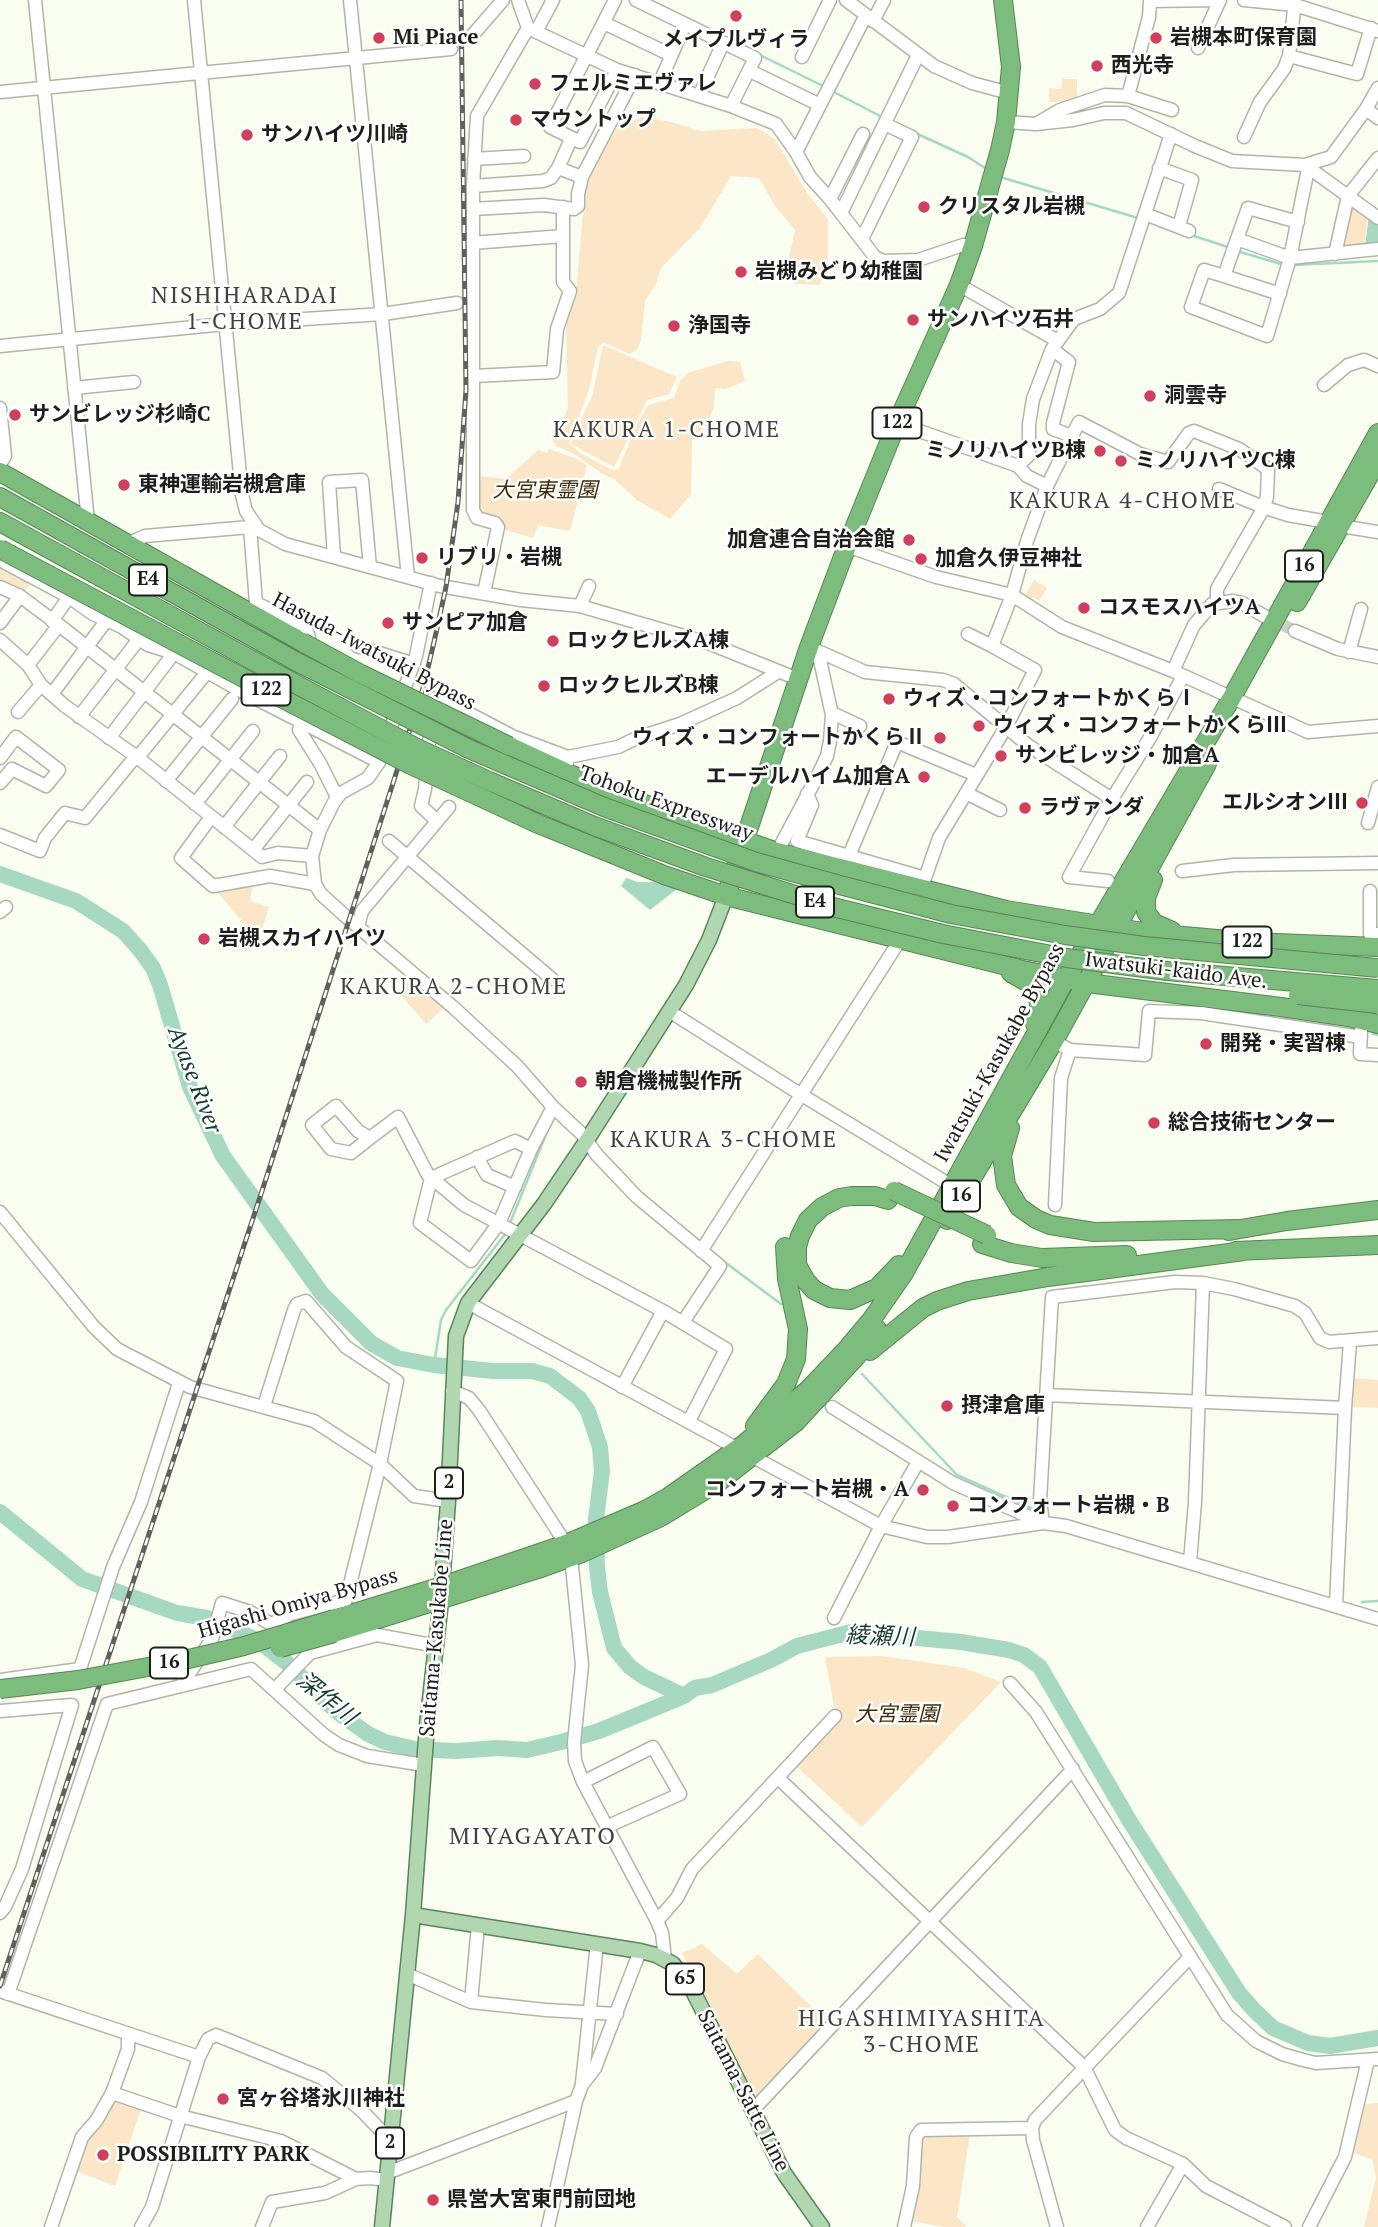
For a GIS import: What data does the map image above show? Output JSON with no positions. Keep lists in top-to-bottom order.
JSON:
{
  "streets": {
    "highway": [
      "122",
      "16",
      "E4",
      "Hasuda-Iwatsuki Bypass",
      "Tohoku Expressway",
      "Iwatsuki-kaido Ave.",
      "Iwatsuki-Kasukabe Bypass",
      "Higashi Omiya Bypass"
    ],
    "main road": [
      "2",
      "Saitama-Kasukabe Line",
      "65",
      "Saitama-Satte Line"
    ]
  },
  "crossings": [
    ["122", "Hasuda-Iwatsuki Bypass"],
    ["122", "Iwatsuki-kaido Ave."],
    ["122", "Saitama-Kasukabe Line"],
    ["Hasuda-Iwatsuki Bypass", "Iwatsuki-kaido Ave."],
    ["Iwatsuki-kaido Ave.", "Iwatsuki-Kasukabe Bypass"],
    ["Iwatsuki-kaido Ave.", "Saitama-Kasukabe Line"],
    ["Iwatsuki-Kasukabe Bypass", "Higashi Omiya Bypass"],
    ["Iwatsuki-Kasukabe Bypass", "Saitama-Kasukabe Line"],
    ["Higashi Omiya Bypass", "Saitama-Kasukabe Line"],
    ["Saitama-Kasukabe Line", "Saitama-Satte Line"]
  ],
  "districts": [
    "NISHIHARADAI 1-CHOME",
    "KAKURA 1-CHOME",
    "KAKURA 4-CHOME",
    "KAKURA 2-CHOME",
    "KAKURA 3-CHOME",
    "MIYAGAYATO",
    "HIGASHIMIYASHITA 3-CHOME"
  ],
  "water": ["Ayase River", "綾瀬川", "深作川"],
  "parks": ["大宮東霊園", "大宮霊園"],
  "places": [
    "メイプルヴィラ",
    "Mi Piace",
    "岩槻本町保育園",
    "西光寺",
    "フェルミエヴァレ",
    "マウントップ",
    "サンハイツ川崎",
    "クリスタル岩槻",
    "岩槻みどり幼稚園",
    "サンハイツ石井",
    "浄国寺",
    "洞雲寺",
    "サンビレッジ杉崎C",
    "ミノリハイツB棟",
    "ミノリハイツC棟",
    "東神運輸岩槻倉庫",
    "加倉連合自治会館",
    "リブリ・岩槻",
    "加倉久伊豆神社",
    "コスモスハイツA",
    "サンピア加倉",
    "ロックヒルズA棟",
    "ロックヒルズB棟",
    "ウィズ・コンフォートかくらⅠ",
    "ウィズ・コンフォートかくらⅢ",
    "ウィズ・コンフォートかくらⅡ",
    "サンビレッジ・加倉A",
    "エーデルハイム加倉A",
    "エルシオンⅢ",
    "ラヴァンダ",
    "岩槻スカイハイツ",
    "開発・実習棟",
    "朝倉機械製作所",
    "総合技術センター",
    "摂津倉庫",
    "コンフォート岩槻・A",
    "コンフォート岩槻・B",
    "宮ヶ谷塔氷川神社",
    "POSSIBILITY PARK",
    "県営大宮東門前団地"
  ]
}
